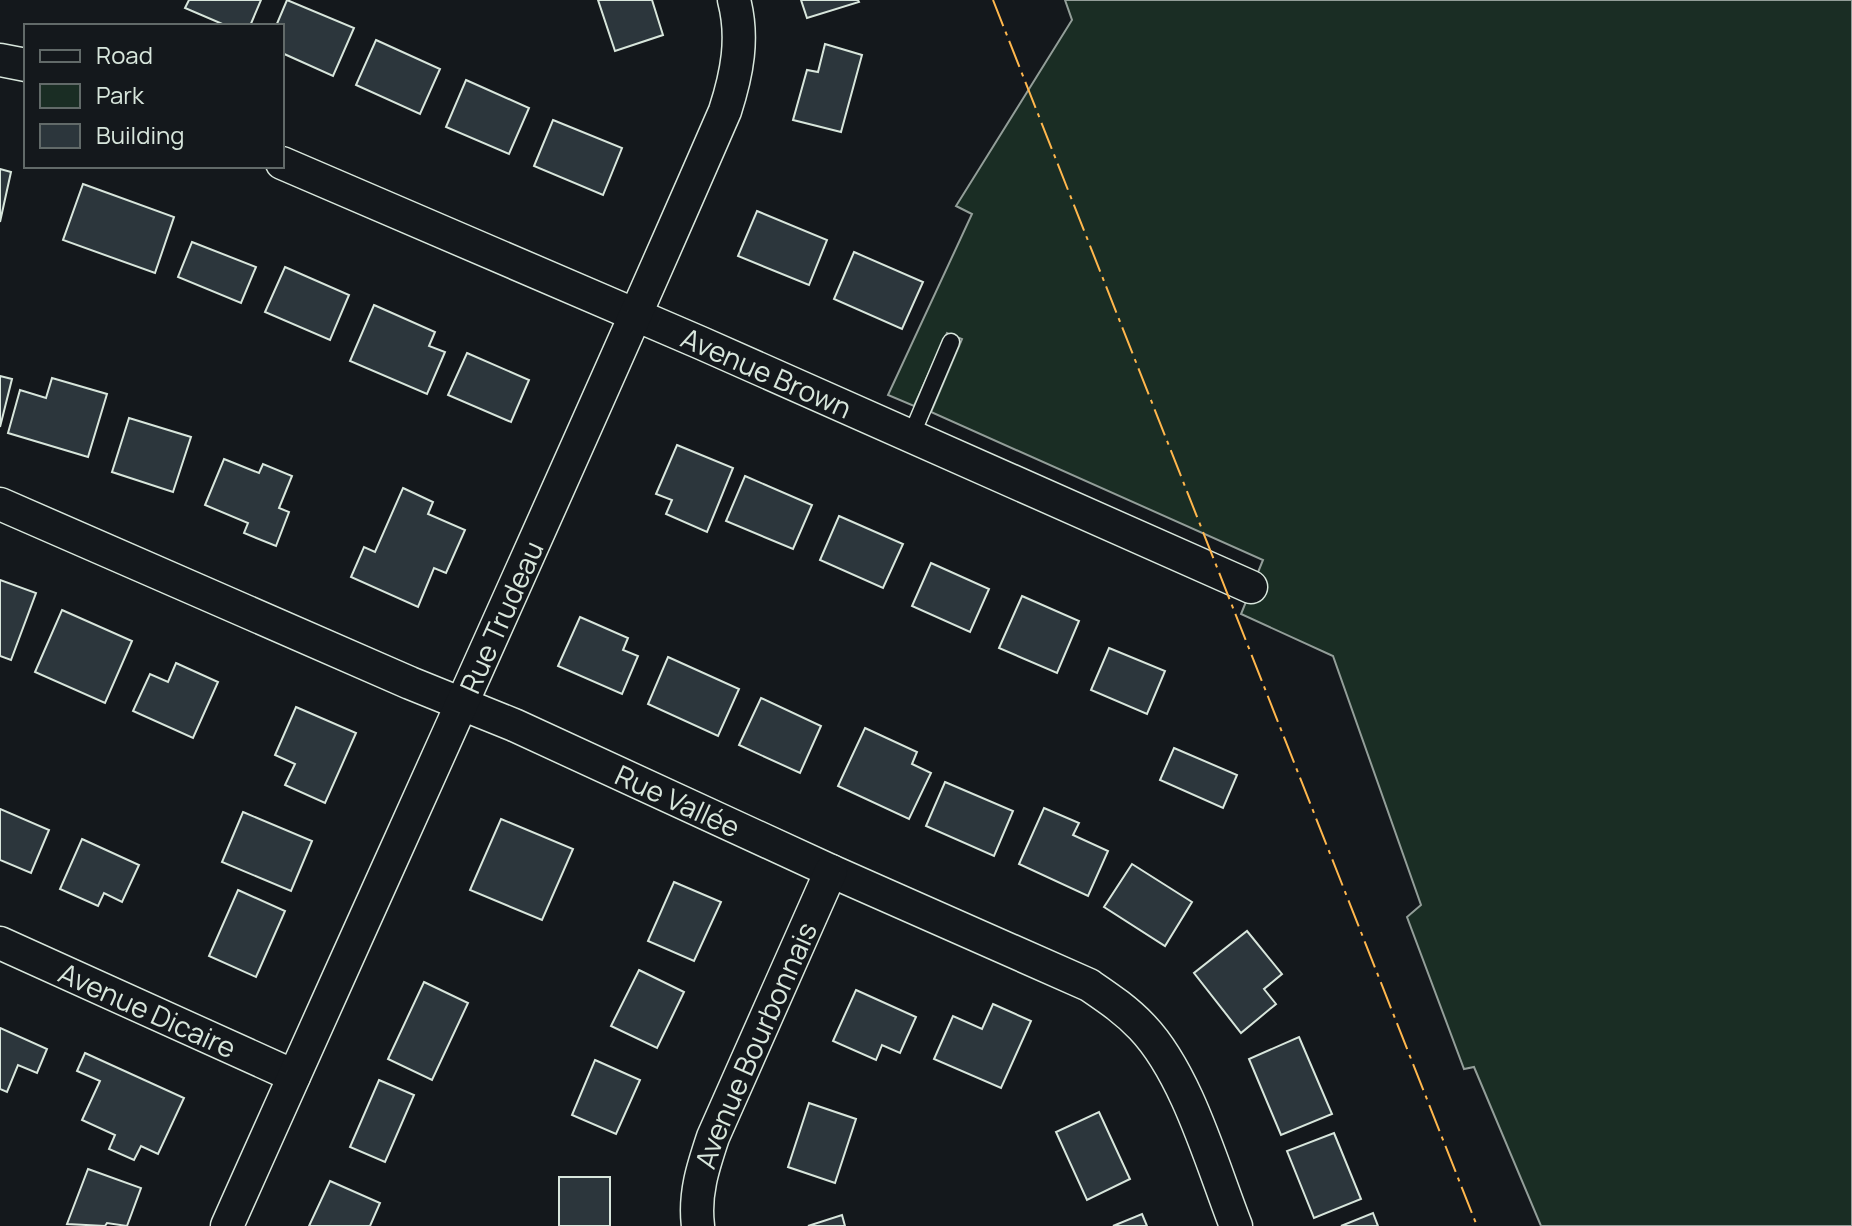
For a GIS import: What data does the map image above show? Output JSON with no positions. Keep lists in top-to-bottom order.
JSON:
{
  "streets": {
    "street": [
      "Avenue Brown",
      "Rue Trudeau",
      "Rue Vallée",
      "Avenue Dicaire",
      "Avenue Bourbonnais"
    ]
  },
  "crossings": [
    ["Avenue Brown", "Rue Trudeau"],
    ["Rue Trudeau", "Rue Vallée"],
    ["Rue Trudeau", "Avenue Dicaire"],
    ["Rue Vallée", "Avenue Bourbonnais"]
  ],
  "legend": ["Road", "Park", "Building"]
}
